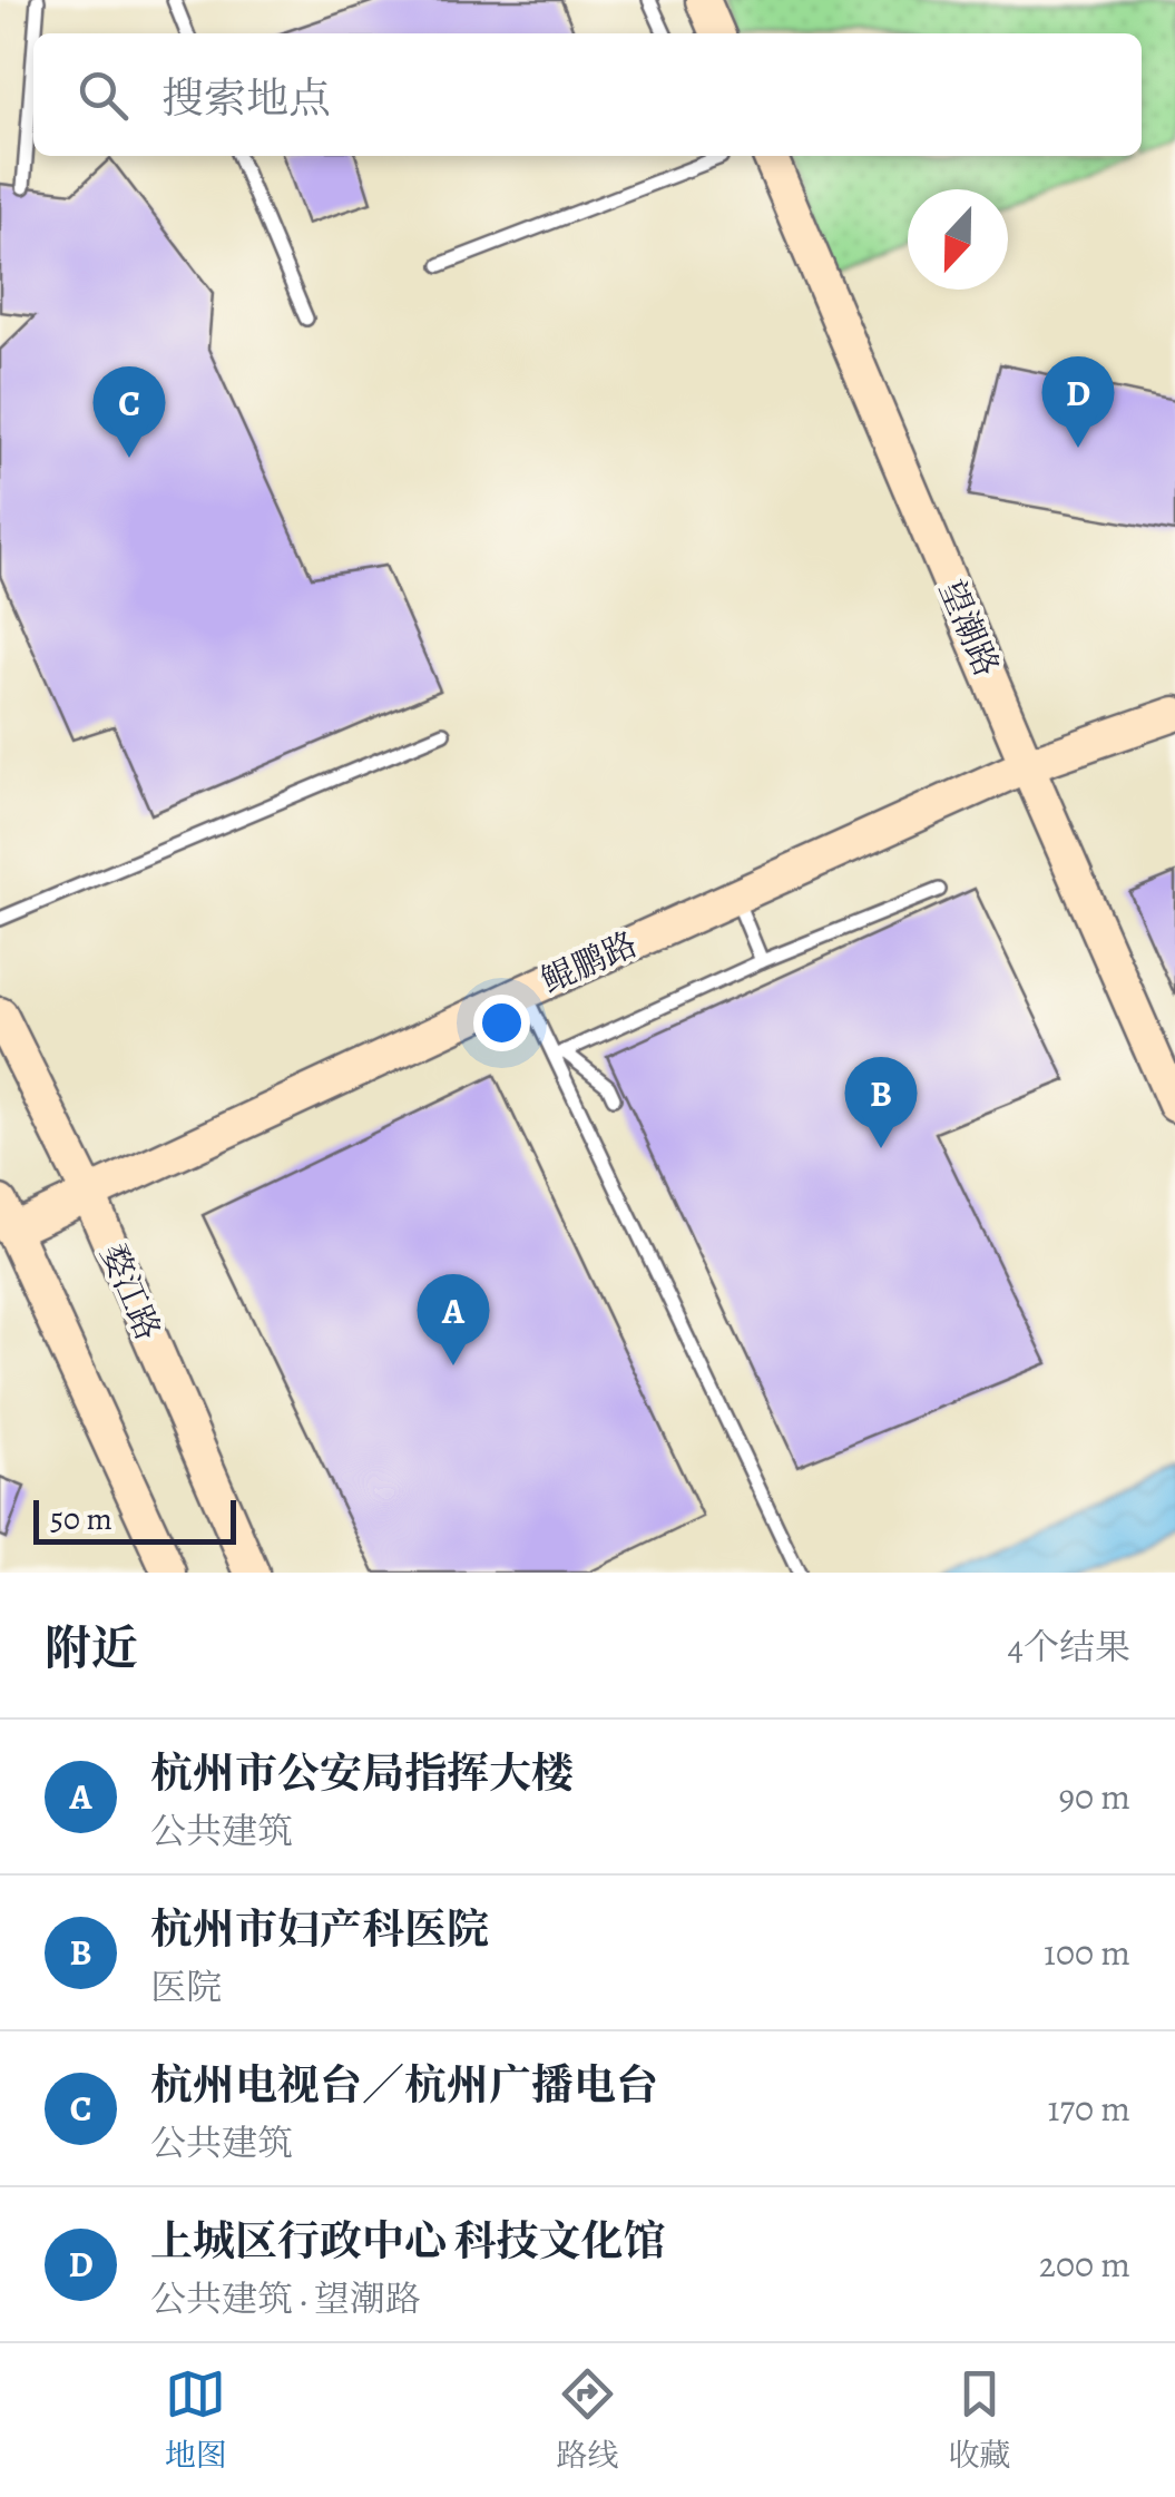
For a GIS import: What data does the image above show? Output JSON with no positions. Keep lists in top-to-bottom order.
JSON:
{
  "streets": {
    "street": ["望潮路", "鲲鹏路", "婺江路"]
  },
  "crossings": [
    ["望潮路", "鲲鹏路"],
    ["鲲鹏路", "婺江路"]
  ],
  "scale_bar": "50 m",
  "north": "bottom",
  "page": {
    "search": "搜索地点",
    "pins": [
      "D",
      "C",
      "B",
      "A"
    ],
    "scale": "50 m",
    "heading": ["附近", "4个结果"],
    "list": [
      {
        "mark": "A",
        "name": "杭州市公安局指挥大楼",
        "note": "公共建筑",
        "value": "90 m"
      },
      {
        "mark": "B",
        "name": "杭州市妇产科医院",
        "note": "医院",
        "value": "100 m"
      },
      {
        "mark": "C",
        "name": "杭州电视台／杭州广播电台",
        "note": "公共建筑",
        "value": "170 m"
      },
      {
        "mark": "D",
        "name": "上城区行政中心 科技文化馆",
        "note": "公共建筑 · 望潮路",
        "value": "200 m"
      }
    ],
    "nav": ["地图", "路线", "收藏"]
  }
}
